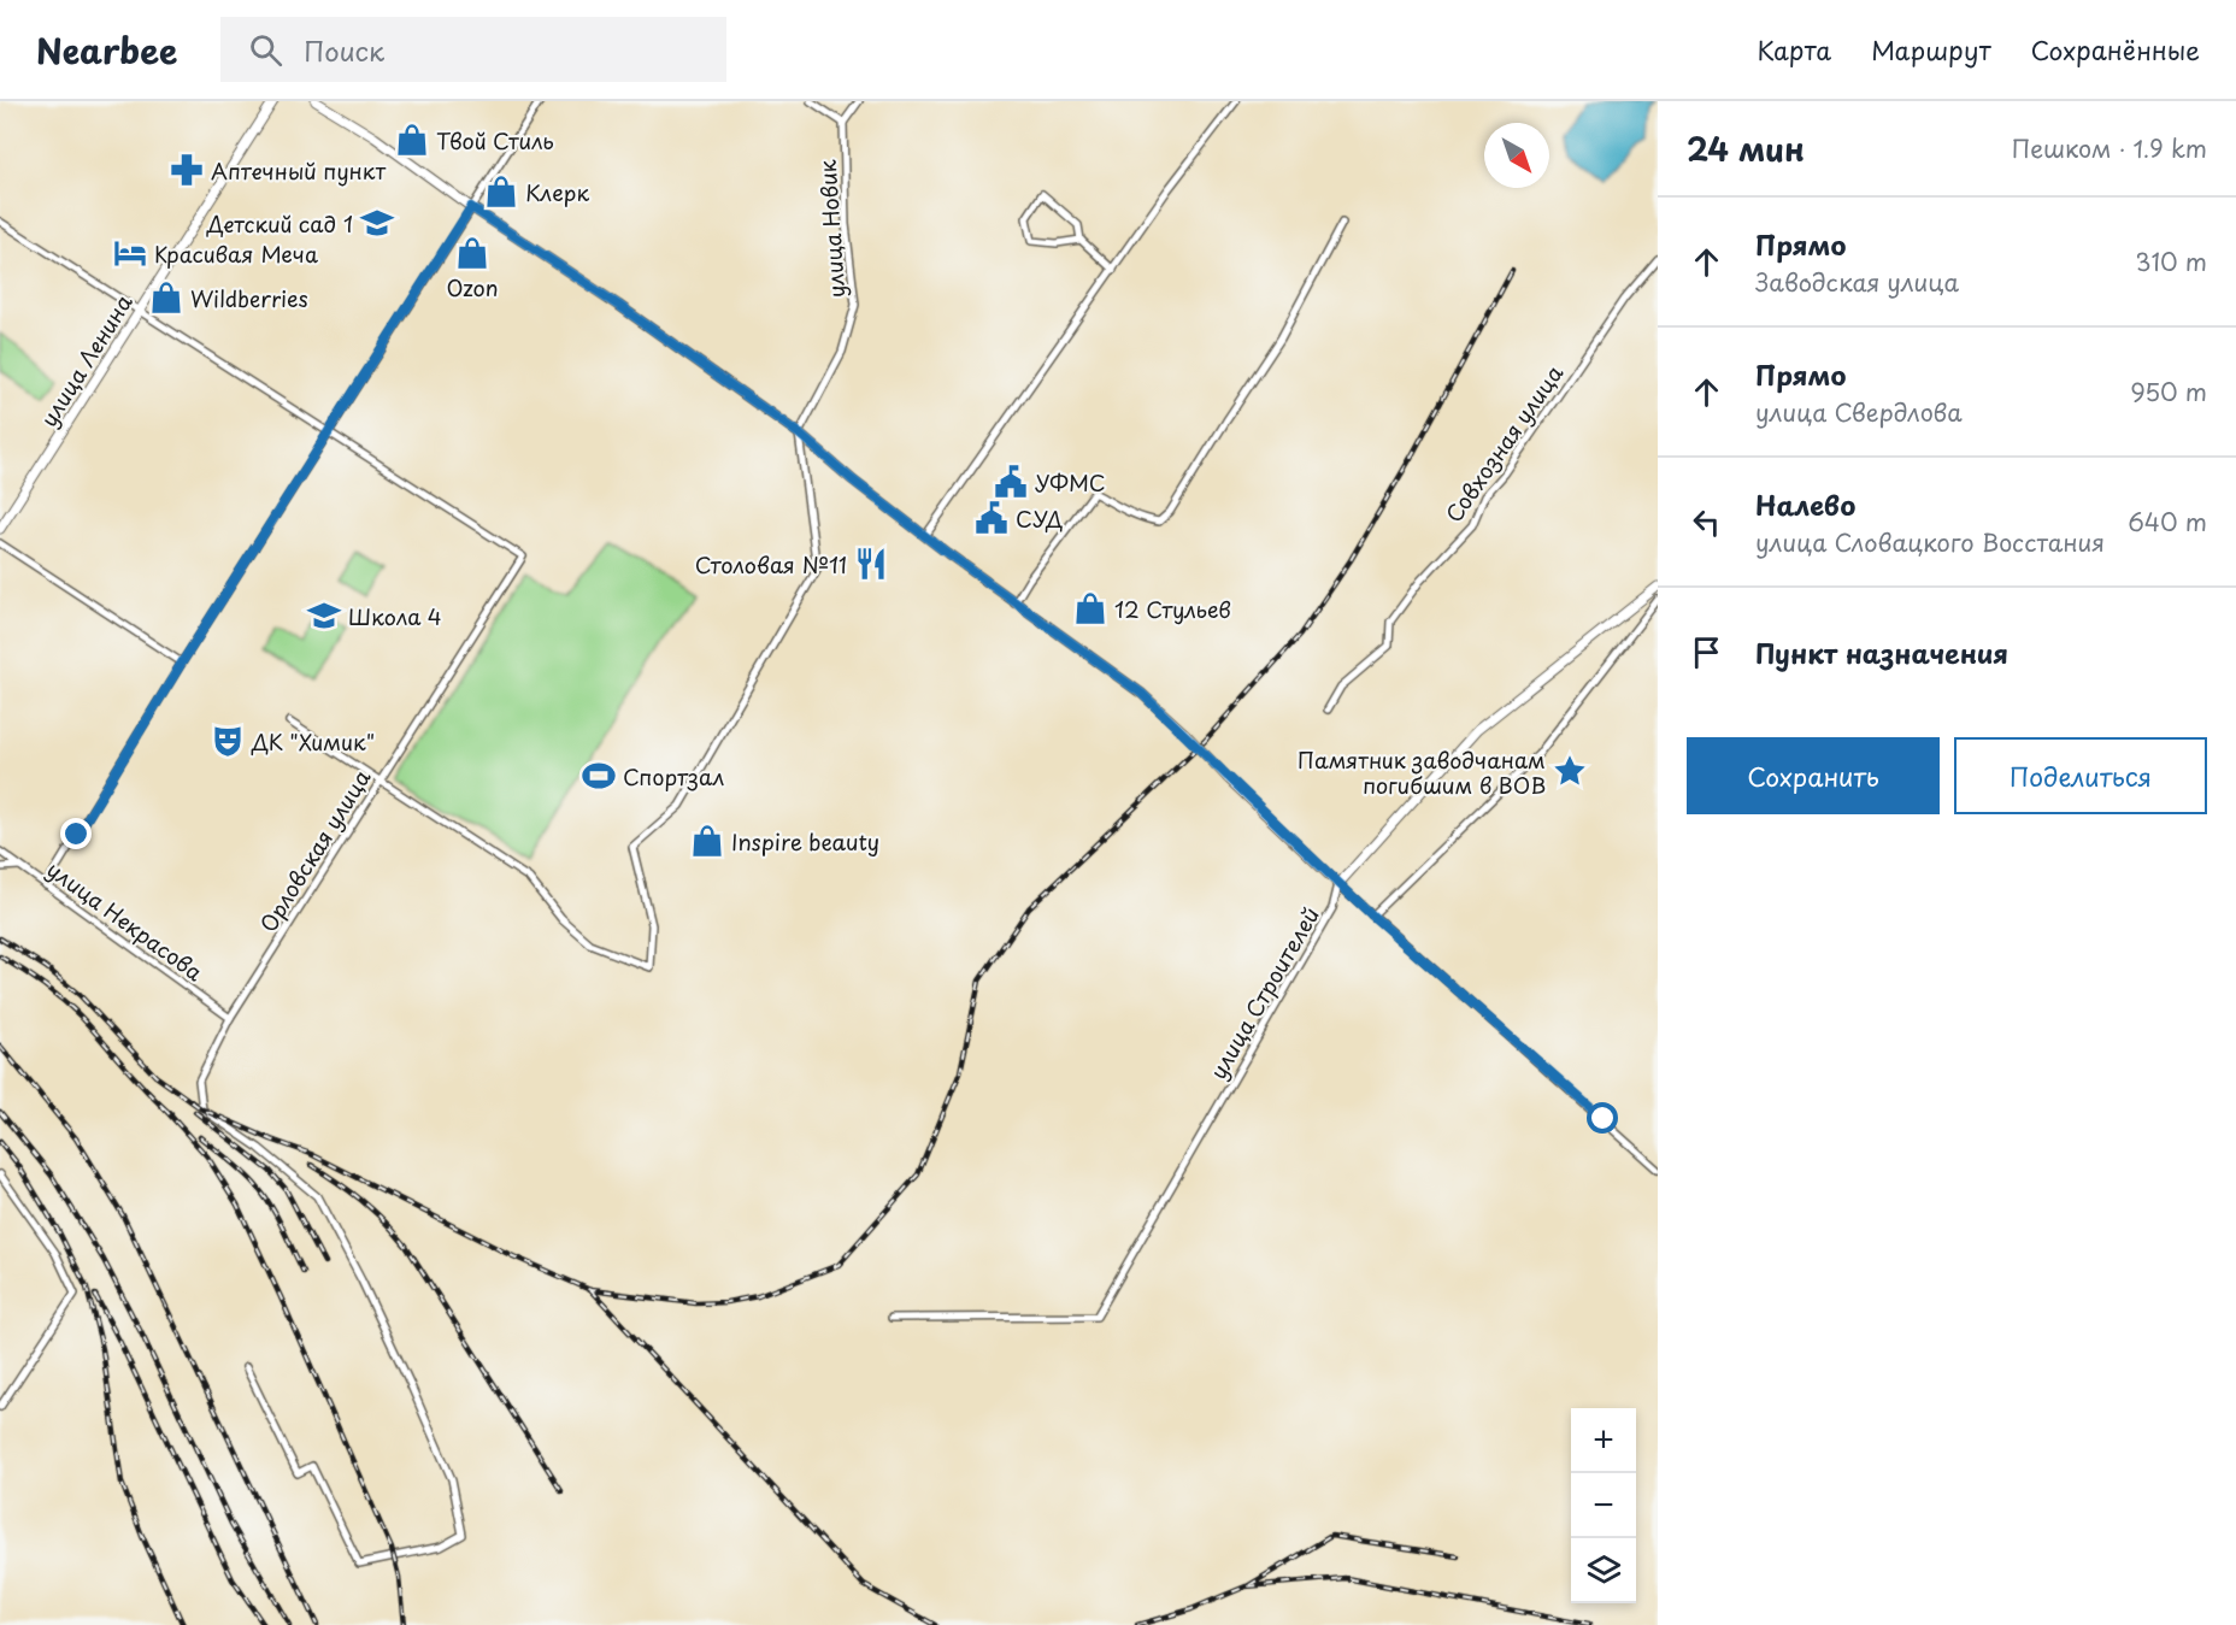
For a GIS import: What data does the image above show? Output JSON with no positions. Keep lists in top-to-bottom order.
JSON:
{
  "streets": {
    "main road": ["улица Ленина", "улица Строителей"],
    "street": [
      "улица Новик",
      "Совхозная улица",
      "Орловская улица",
      "улица Некрасова"
    ]
  },
  "crossings": [
    ["Орловская улица", "улица Некрасова"]
  ],
  "places": {
    "shop": [
      "Твой Стиль",
      "Клерк",
      "Ozon",
      "Wildberries",
      "12 Стульев",
      "Inspire beauty"
    ],
    "pharmacy": ["Аптечный пункт"],
    "school or university": ["Детский сад 1", "Школа 4"],
    "hotel": ["Красивая Меча"],
    "public building": ["УФМС", "СУД"],
    "restaurant": ["Столовая №11"],
    "theatre": ["ДК \"Химик\""],
    "place": ["Памятник заводчанам погибшим в ВОВ"],
    "sports": ["Спортзал"]
  },
  "north": "bottom right",
  "page": {
    "header": "Nearbee",
    "search": "Поиск",
    "nav": ["Карта", "Маршрут", "Сохранённые"],
    "heading": ["24 мин", "Пешком · 1.9 km"],
    "list": [
      ["Прямо", "Заводская улица", "310 m"],
      ["Прямо", "улица Свердлова", "950 m"],
      ["Налево", "улица Словацкого Восстания", "640 m"],
      "Пункт назначения"
    ],
    "buttons": ["Сохранить", "Поделиться"],
    "map_buttons": ["+", "−"]
  }
}
